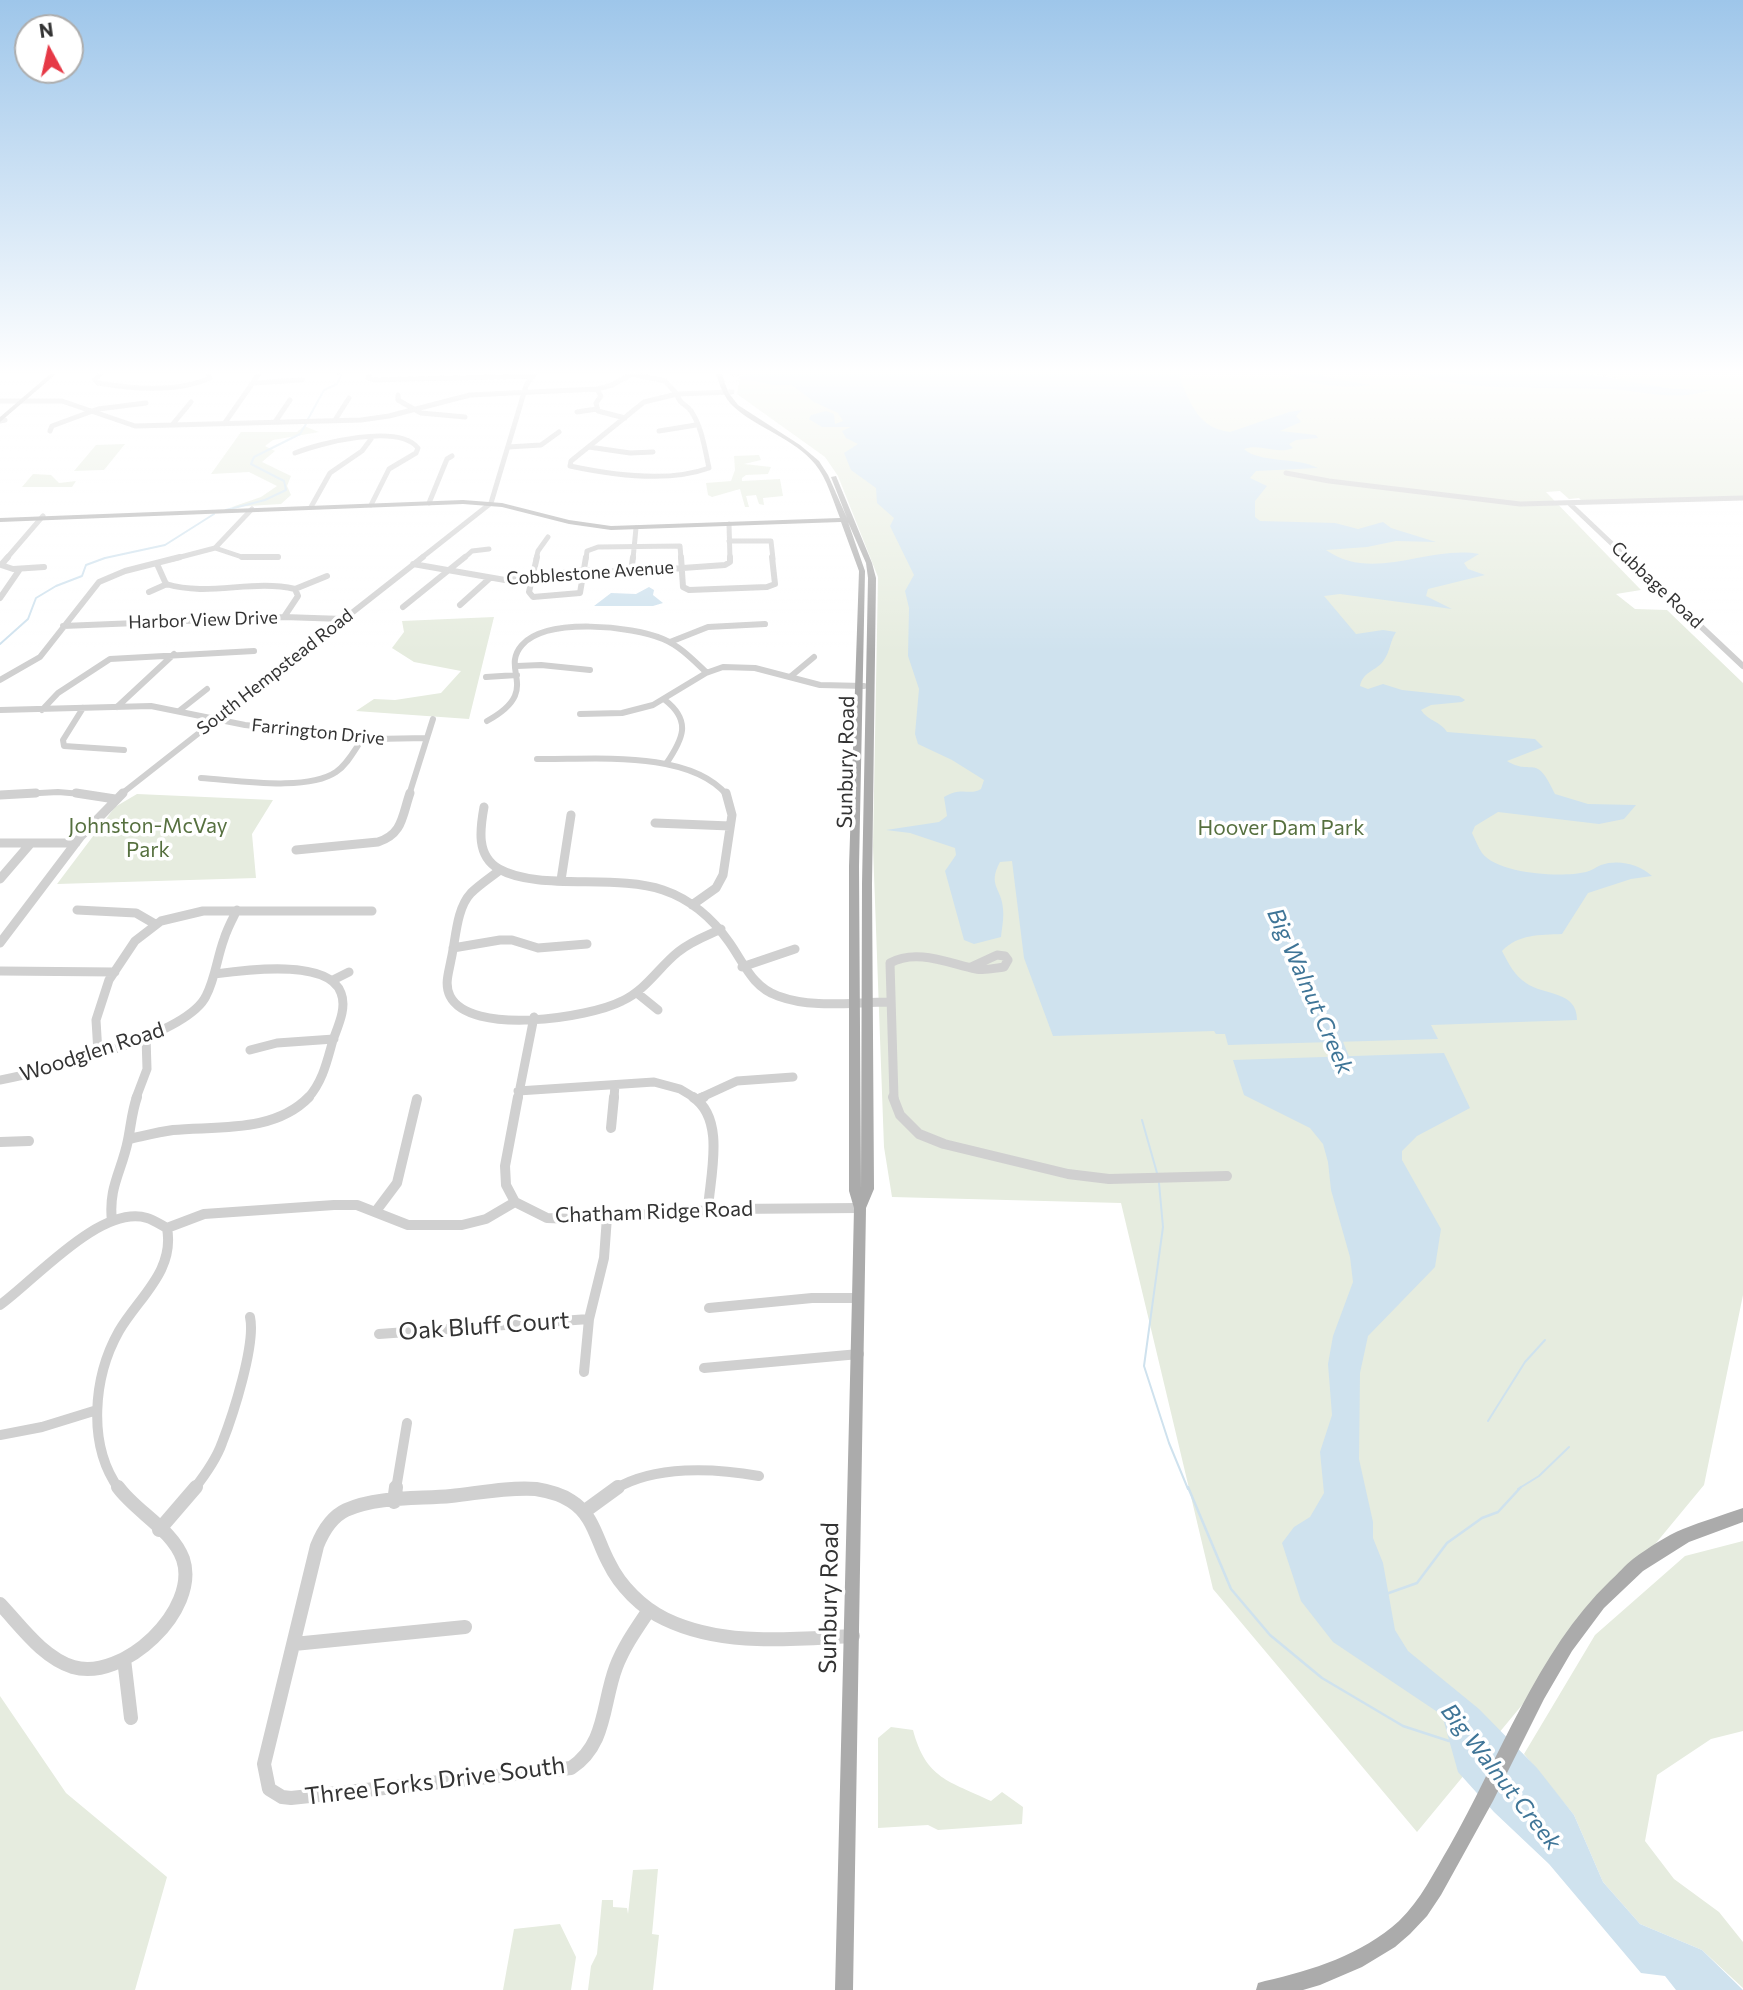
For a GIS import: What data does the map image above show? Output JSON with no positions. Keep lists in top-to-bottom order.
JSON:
{
  "streets": {
    "main road": ["Sunbury Road"],
    "street": [
      "Cobblestone Avenue",
      "Cubbage Road",
      "Harbor View Drive",
      "South Hempstead Road",
      "Farrington Drive",
      "Woodglen Road",
      "Chatham Ridge Road",
      "Oak Bluff Court",
      "Three Forks Drive South"
    ]
  },
  "crossings": [
    ["Cobblestone Avenue", "South Hempstead Road"],
    ["Harbor View Drive", "South Hempstead Road"],
    ["South Hempstead Road", "Farrington Drive"],
    ["Sunbury Road", "Chatham Ridge Road"]
  ],
  "water": ["Big Walnut Creek"],
  "parks": ["Johnston-McVay Park", "Hoover Dam Park"],
  "north": "top"
}
